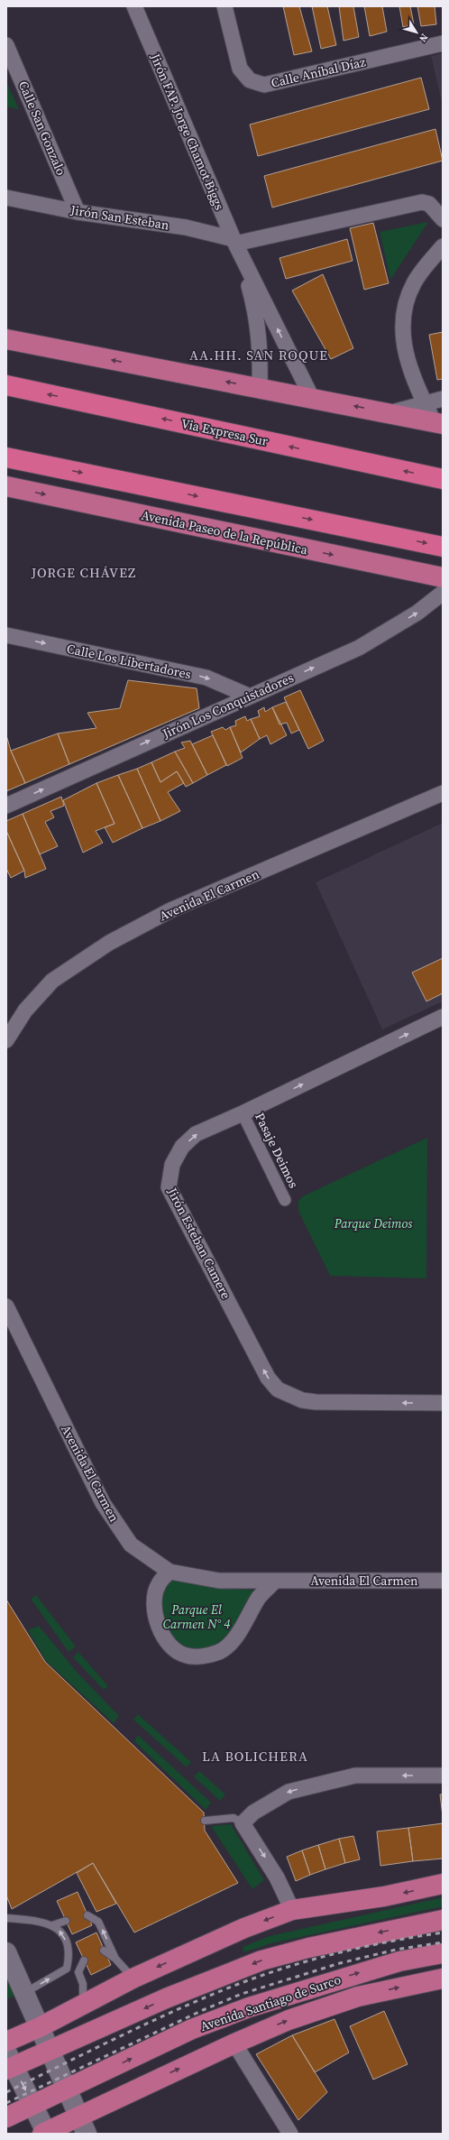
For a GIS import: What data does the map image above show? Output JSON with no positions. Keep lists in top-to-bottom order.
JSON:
{
  "streets": {
    "highway": ["Via Expresa Sur"],
    "main road": ["Avenida Paseo de la República", "Avenida Santiago de Surco"],
    "street": [
      "Calle Aníbal Díaz",
      "Calle San Gonzalo",
      "Jirón FAP. Jorge Chamot Biggs",
      "Jirón San Esteban",
      "Calle Los Libertadores",
      "Jirón Los Conquistadores",
      "Avenida El Carmen",
      "Pasaje Deimos",
      "Jirón Esteban Camere"
    ]
  },
  "crossings": [
    ["Calle San Gonzalo", "Jirón San Esteban"],
    ["Jirón FAP. Jorge Chamot Biggs", "Jirón San Esteban"],
    ["Calle Los Libertadores", "Jirón Los Conquistadores"],
    ["Pasaje Deimos", "Jirón Esteban Camere"]
  ],
  "one_way": ["Calle Los Libertadores", "Jirón Los Conquistadores"],
  "districts": ["AA.HH. SAN ROQUE", "JORGE CHÁVEZ", "LA BOLICHERA"],
  "parks": ["Parque Deimos", "Parque El Carmen N° 4"],
  "north": "bottom right"
}
